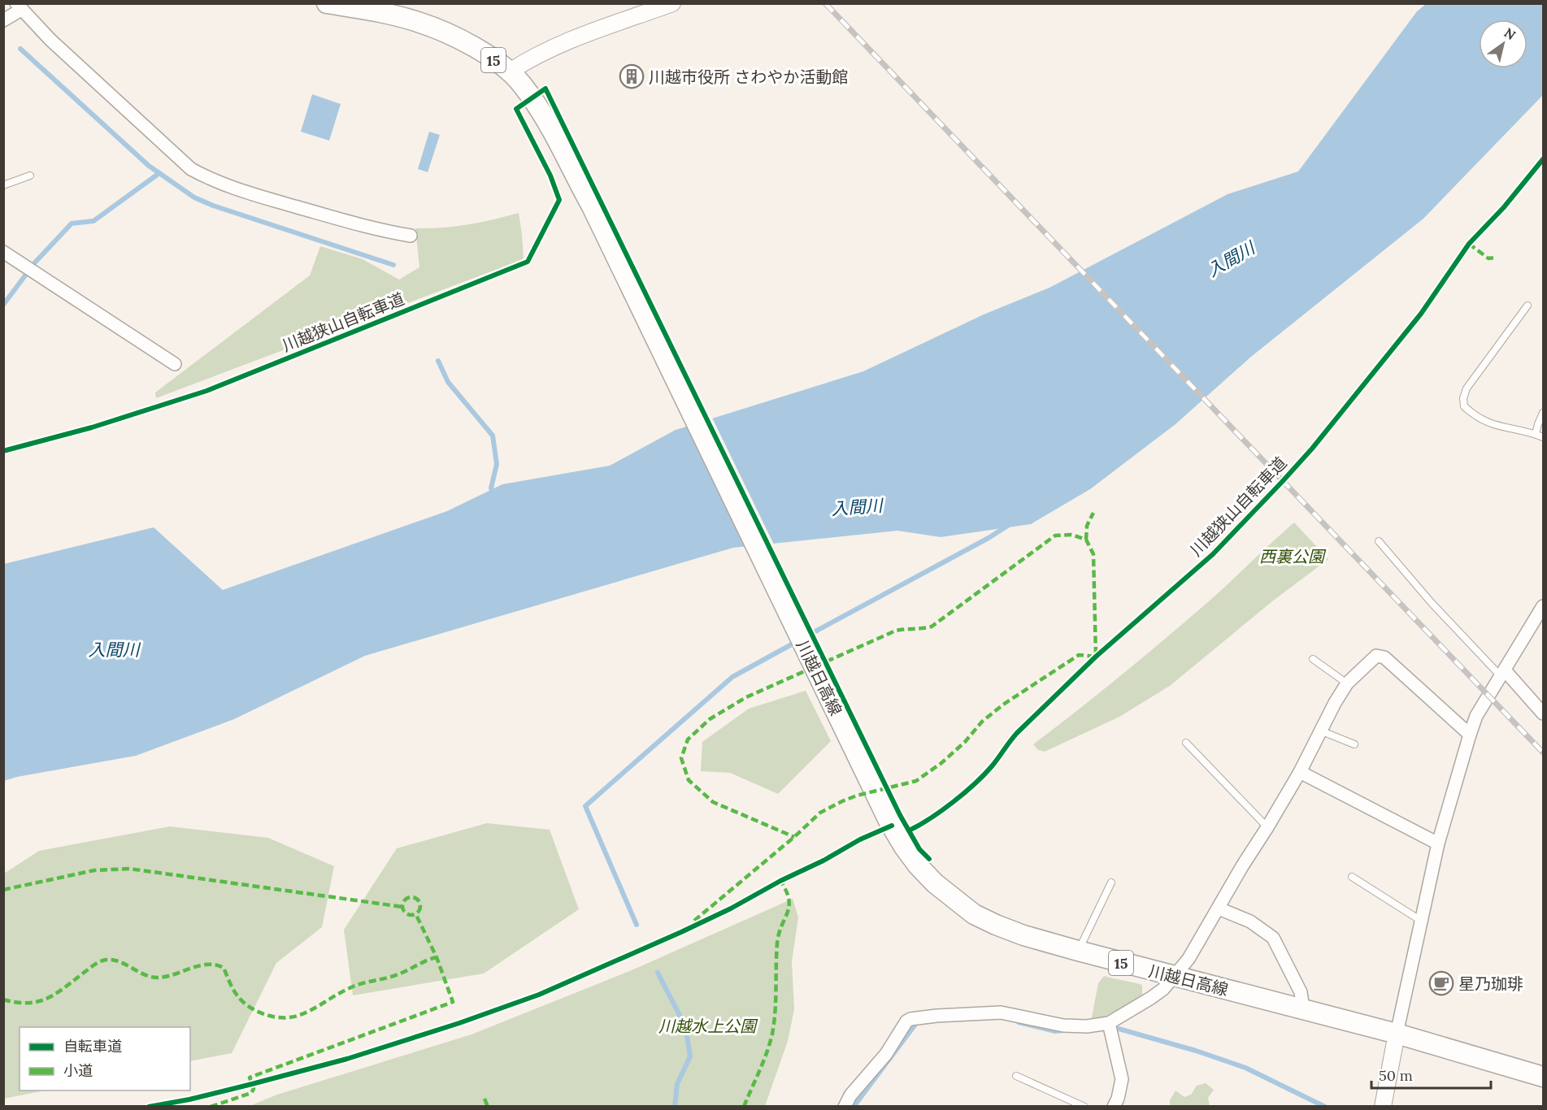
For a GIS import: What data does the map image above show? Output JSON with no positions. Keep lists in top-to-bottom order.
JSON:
{
  "streets": {
    "main road": ["15", "川越日高線"],
    "cycle path": ["川越狭山自転車道"]
  },
  "water": ["入間川"],
  "parks": ["西裏公園", "川越水上公園"],
  "places": {
    "building": ["川越市役所 さわやか活動館"],
    "cafe": ["星乃珈琲"]
  },
  "legend": ["自転車道", "小道"],
  "scale_bar": "50 m",
  "north": "top right"
}
